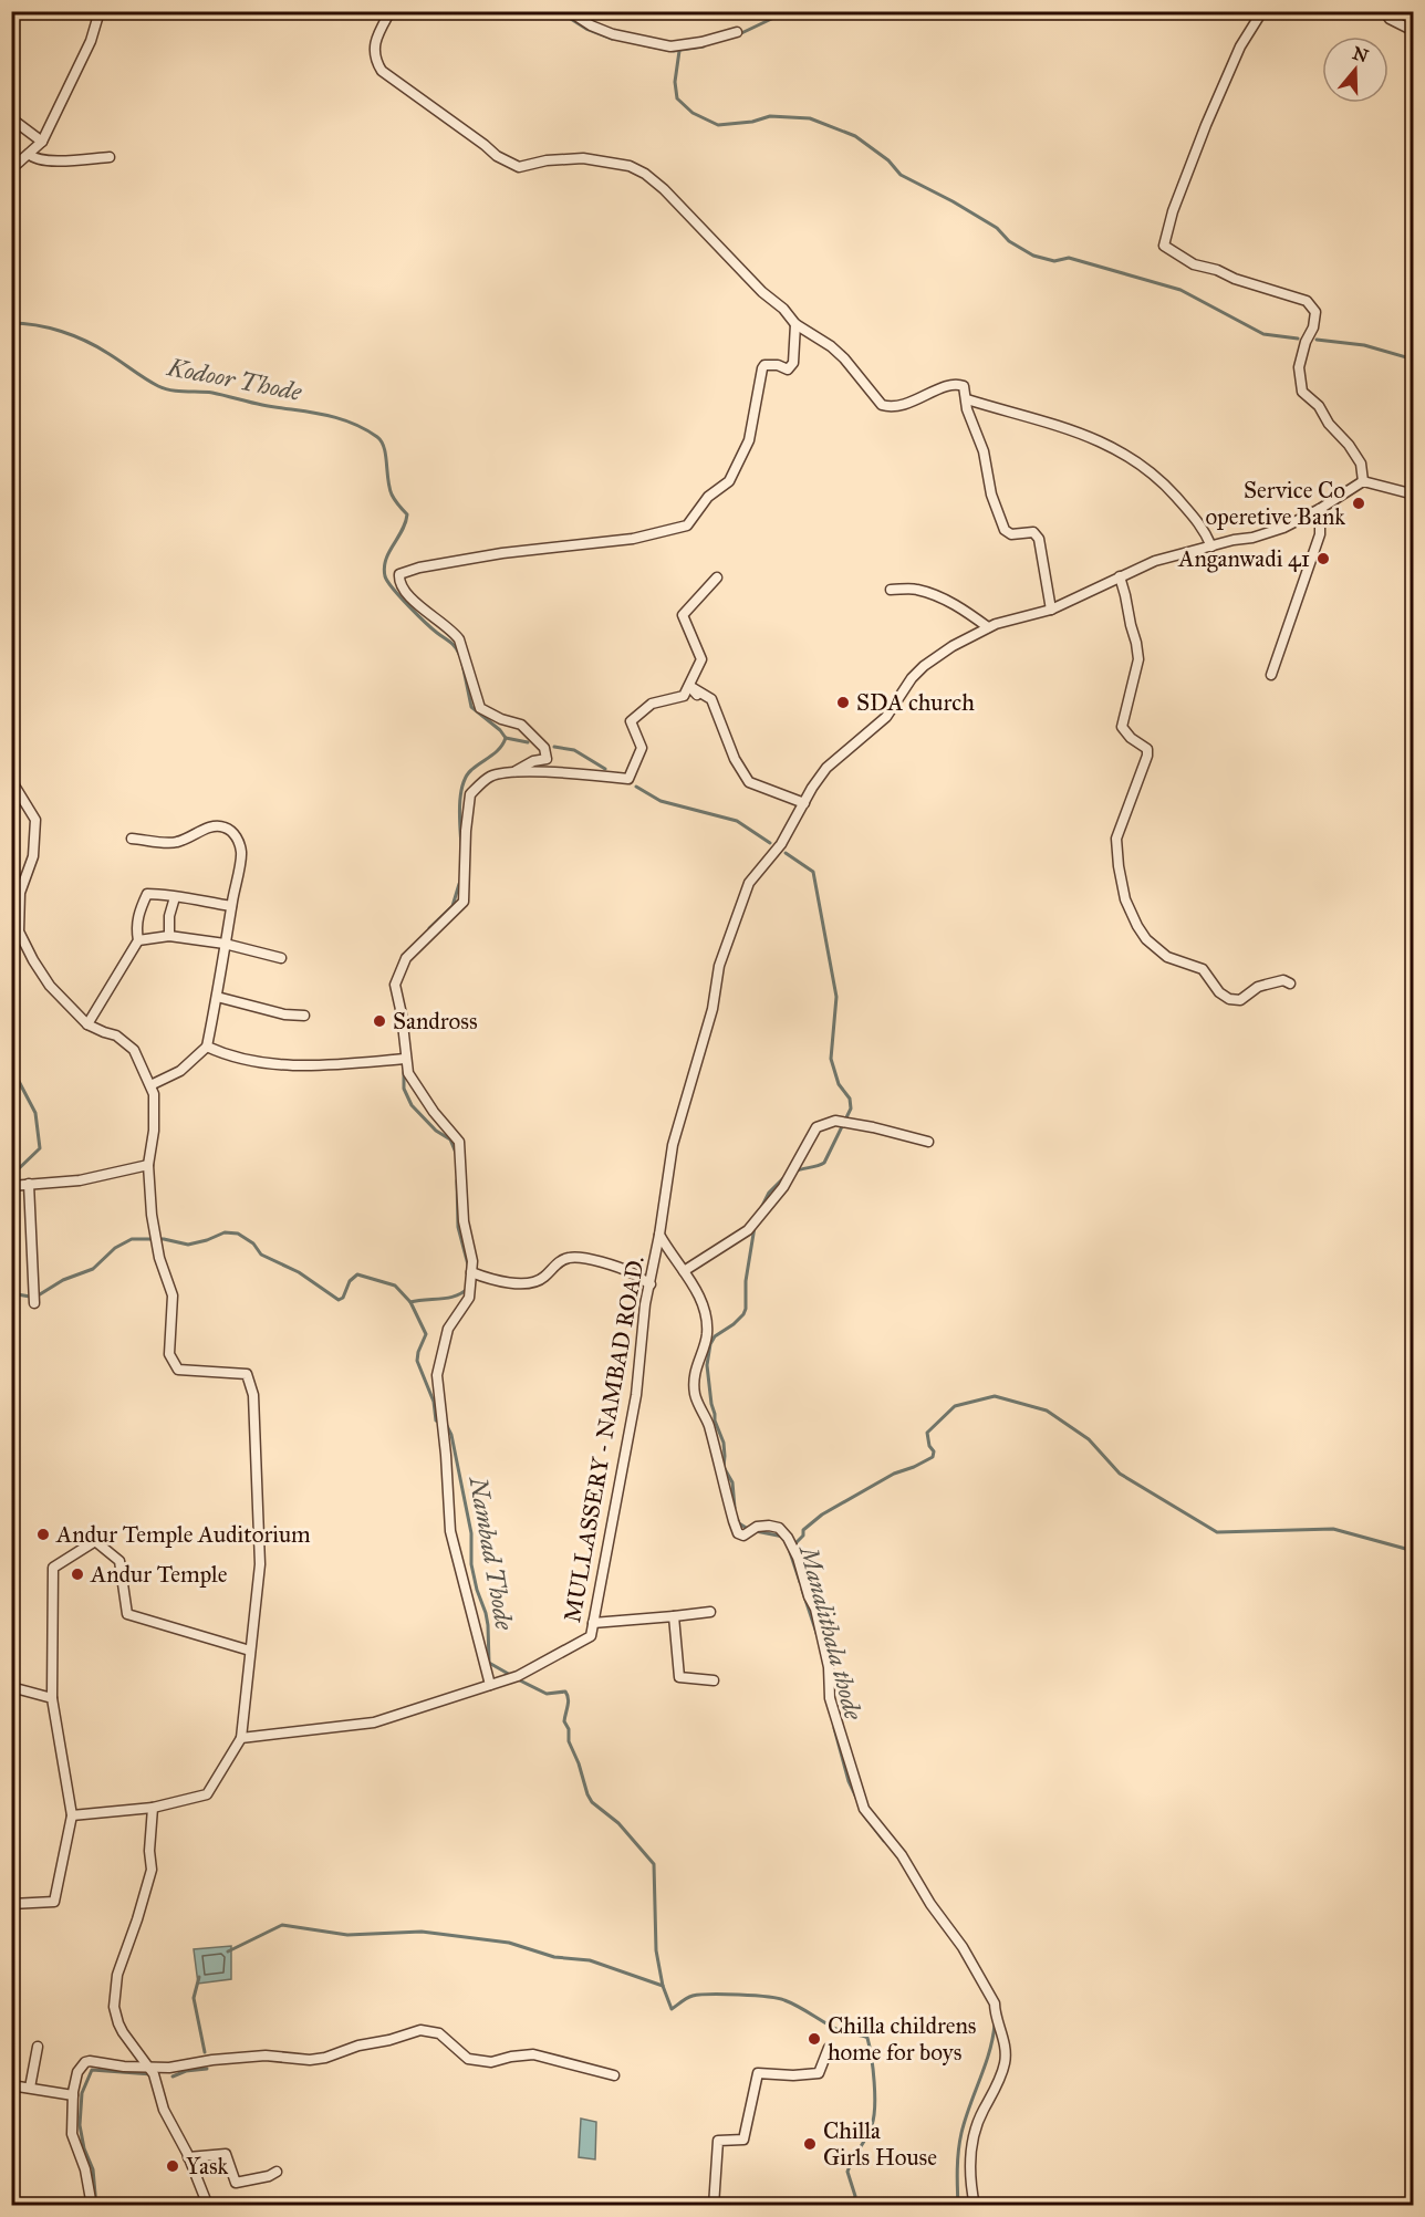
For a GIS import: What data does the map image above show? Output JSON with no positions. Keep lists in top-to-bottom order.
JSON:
{
  "streets": {
    "street": ["MULLASSERY - NAMBAD ROAD."]
  },
  "water": ["Kodoor Thode", "Nambad Thode", "Manalithala thode"],
  "places": [
    "Service Co operetive Bank",
    "Anganwadi 41",
    "SDA church",
    "Sandross",
    "Andur Temple Auditorium",
    "Andur Temple",
    "Chilla childrens home for boys",
    "Chilla Girls House",
    "Yask"
  ],
  "north": "top"
}
